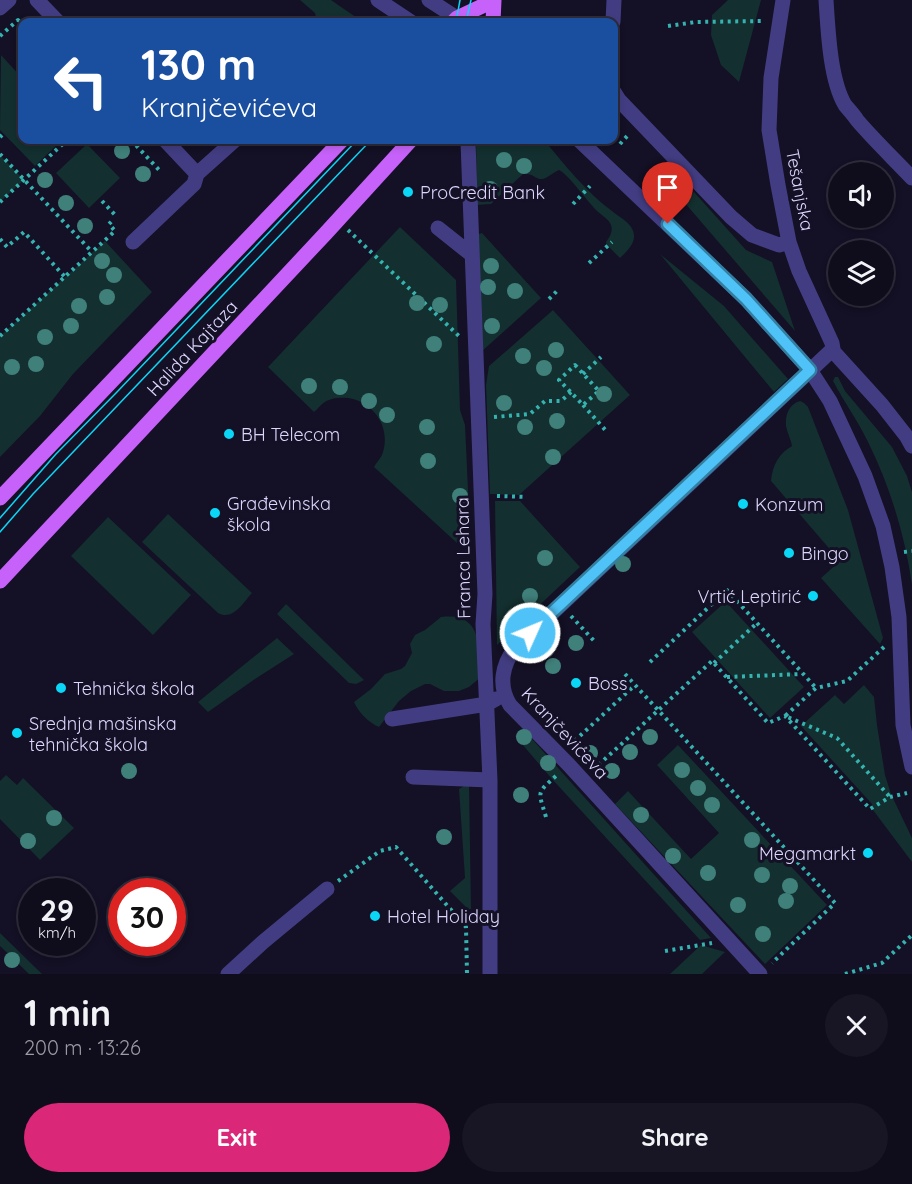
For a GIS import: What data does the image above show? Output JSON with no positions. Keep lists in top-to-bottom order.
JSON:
{
  "streets": {
    "main road": ["Halida Kajtaza"],
    "street": ["Tešanjska", "Franca Lehara", "Kranjčevićeva"]
  },
  "places": [
    "ProCredit Bank",
    "BH Telecom",
    "Konzum",
    "Građevinska škola",
    "Bingo",
    "Vrtić Leptirić",
    "Boss",
    "Tehnička škola",
    "Srednja mašinska tehnička škola",
    "Megamarkt",
    "Hotel Holiday"
  ],
  "page": {
    "turn": ["130 m", "Kranjčevićeva"],
    "speed": "29 km/h",
    "limit": "30",
    "heading": ["1 min", "200 m · 13:26"],
    "buttons": ["Exit", "Share"]
  }
}
